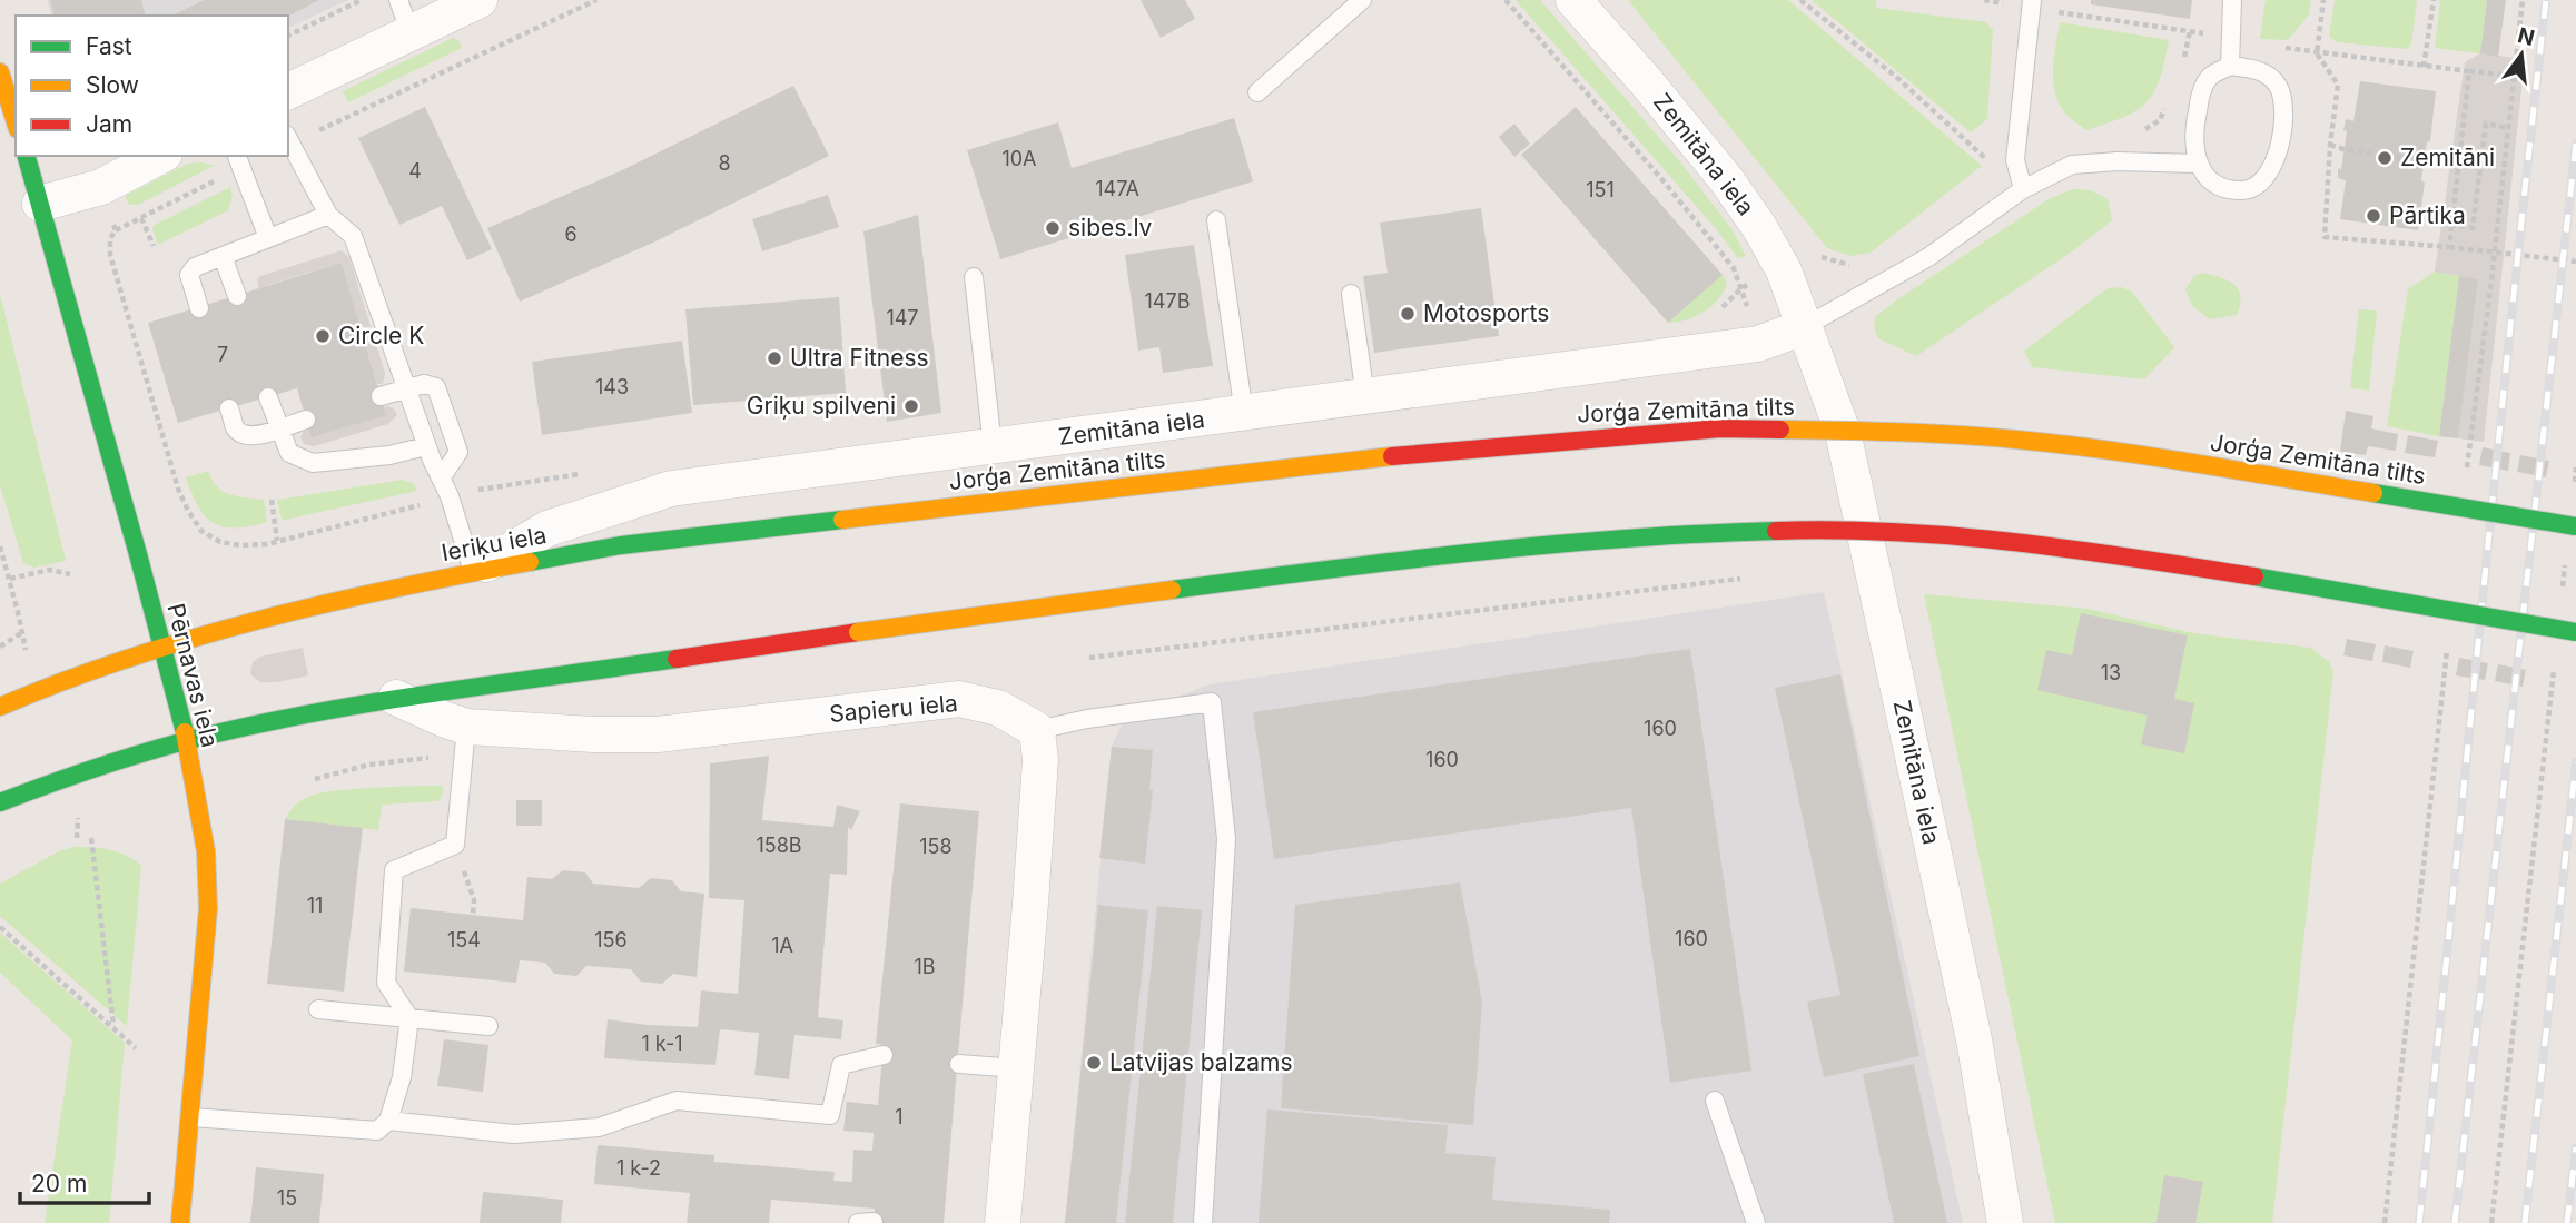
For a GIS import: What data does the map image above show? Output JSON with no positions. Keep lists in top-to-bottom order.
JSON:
{
  "streets": {
    "main road": ["Jorģa Zemitāna tilts", "Ieriķu iela", "Pērnavas iela"],
    "street": ["Zemitāna iela", "Sapieru iela"]
  },
  "crossings": [
    ["Zemitāna iela", "Ieriķu iela"],
    ["Jorģa Zemitāna tilts", "Ieriķu iela"],
    ["Ieriķu iela", "Pērnavas iela"]
  ],
  "places": [
    "Zemitāni",
    "Pārtika",
    "sibes.lv",
    "Motosports",
    "Circle K",
    "Ultra Fitness",
    "Griķu spilveni",
    "Latvijas balzams"
  ],
  "house_numbers": [
    "10A",
    "8",
    "4",
    "147A",
    "151",
    "6",
    "147B",
    "147",
    "7",
    "143",
    "13",
    "160",
    "160",
    "158B",
    "158",
    "11",
    "160",
    "154",
    "156",
    "1A",
    "1B",
    "1 k-1",
    "1",
    "1 k-2",
    "15"
  ],
  "legend": ["Fast", "Slow", "Jam"],
  "scale_bar": "20 m",
  "north": "top"
}
